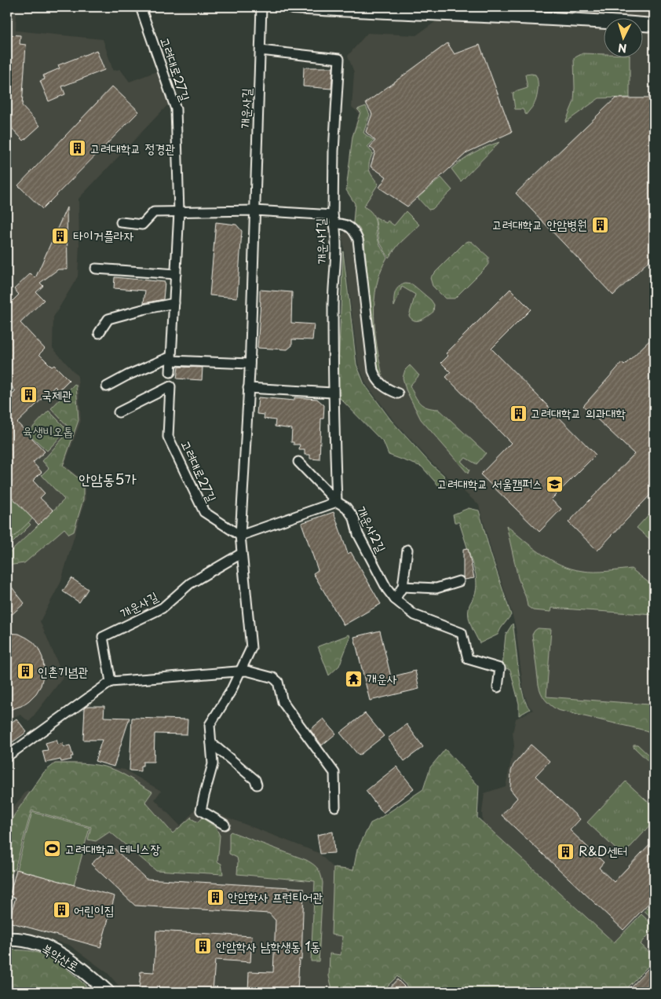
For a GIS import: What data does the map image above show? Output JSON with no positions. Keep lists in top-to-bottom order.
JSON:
{
  "streets": {
    "main road": ["북악산로"],
    "street": [
      "고려대로27길",
      "개운사길",
      "개운사1길",
      "개운사2길"
    ]
  },
  "crossings": [
    ["고려대로27길", "개운사길"],
    ["개운사길", "개운사1길"],
    ["개운사1길", "개운사2길"]
  ],
  "districts": ["안암동5가"],
  "parks": ["육생비오톱"],
  "places": {
    "building": [
      "고려대학교 정경관",
      "고려대학교 안암병원",
      "타이거플라자",
      "국제관",
      "고려대학교 의과대학",
      "인촌기념관",
      "R&D센터",
      "안암학사 프런티어관",
      "어린이집",
      "안암학사 남학생동 1동"
    ],
    "school or university": ["고려대학교 서울캠퍼스"],
    "temple": ["개운사"],
    "sports": ["고려대학교 테니스장"]
  },
  "north": "bottom"
}
